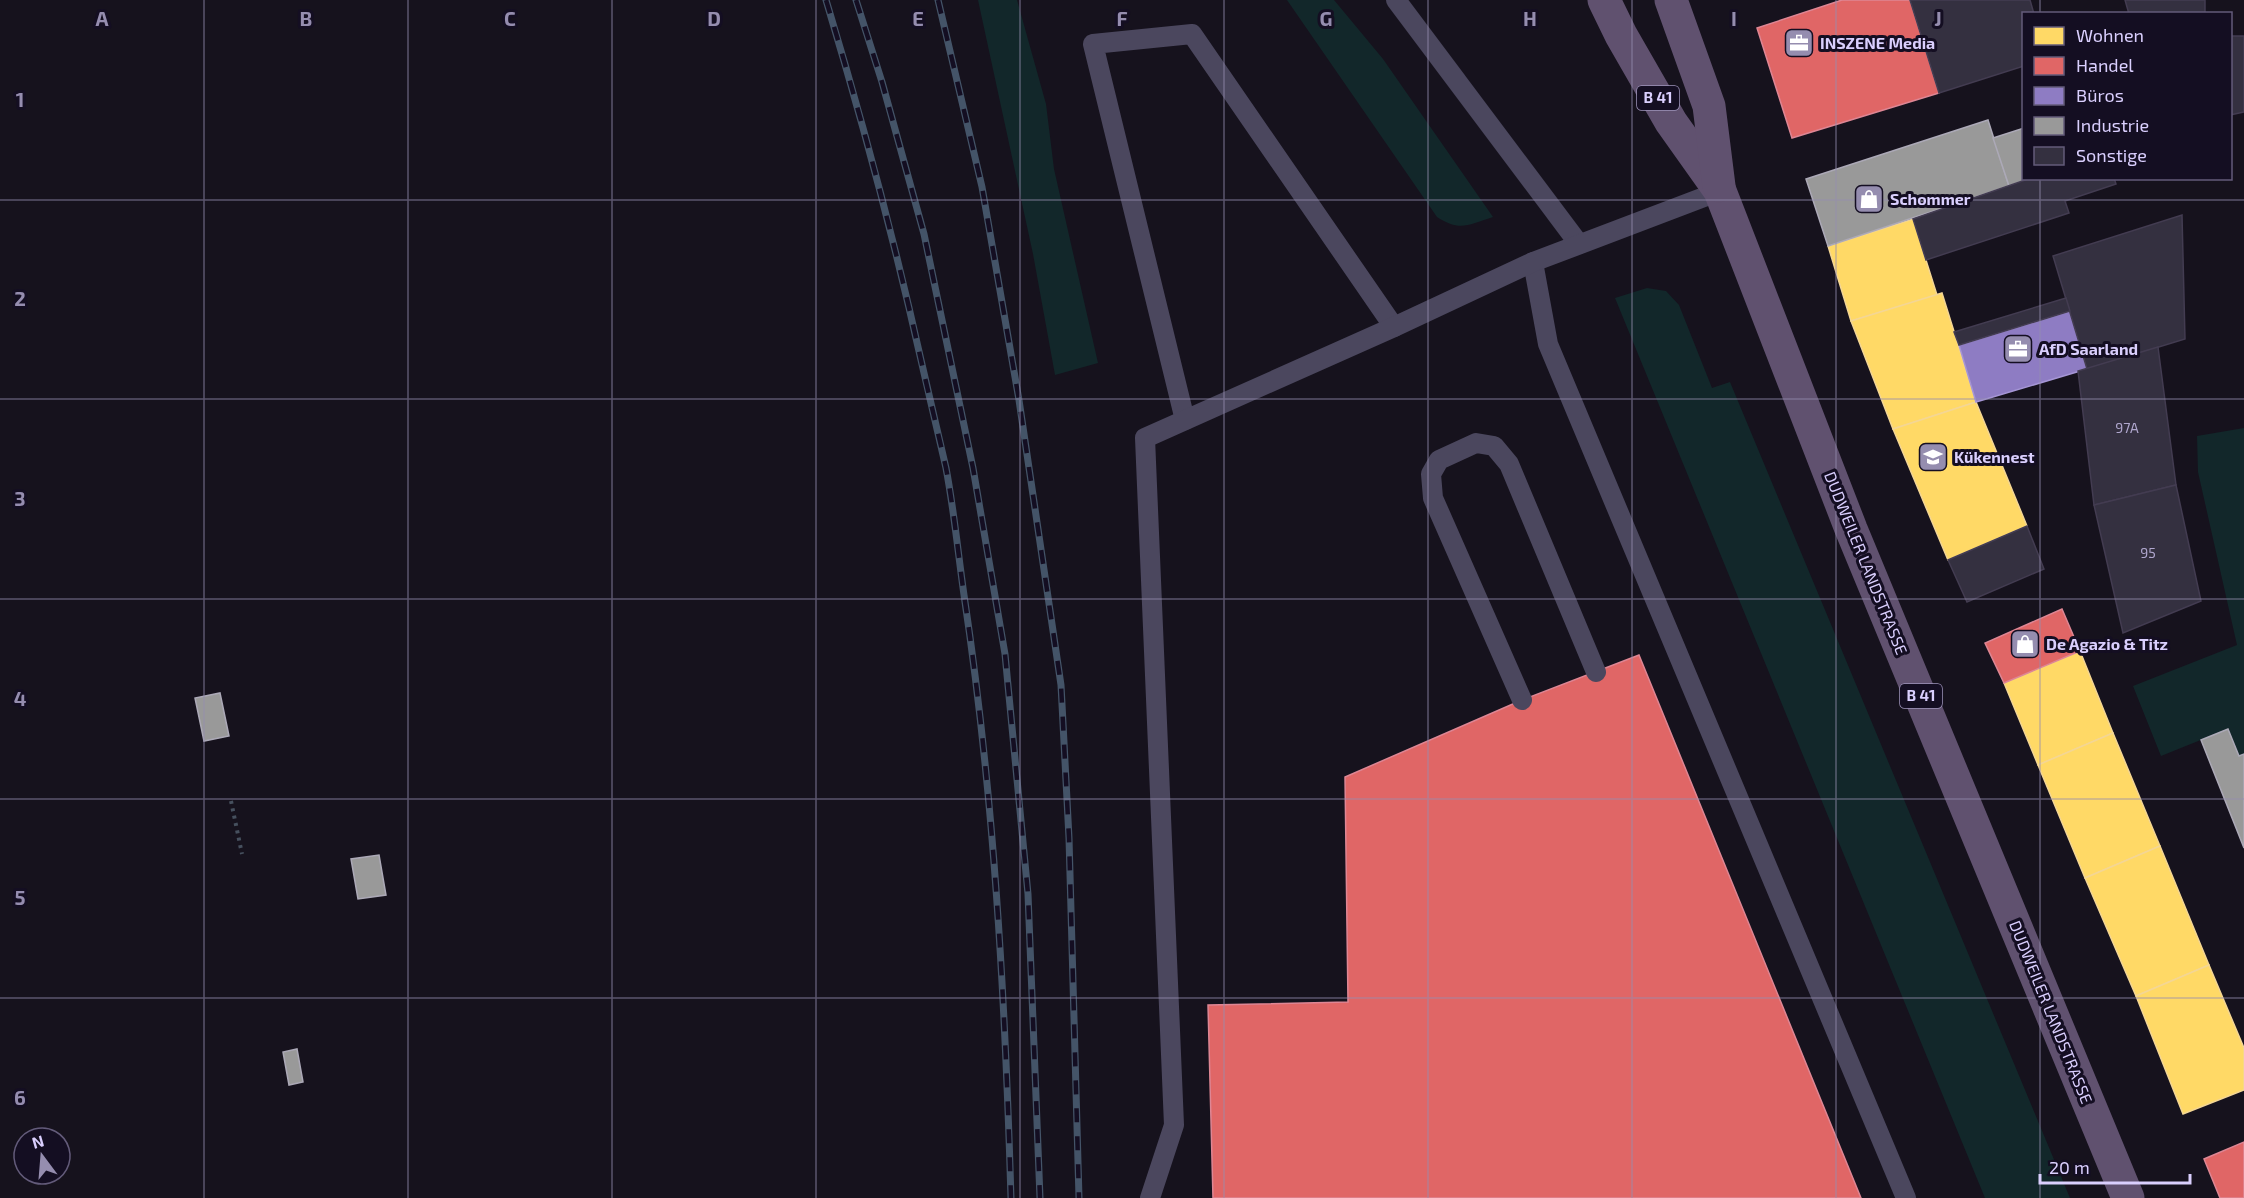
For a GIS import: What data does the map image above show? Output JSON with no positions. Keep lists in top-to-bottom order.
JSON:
{
  "streets": {
    "main road": ["B 41", "DUDWEILER LANDSTRASSE"]
  },
  "places": {
    "office": ["INSZENE Media", "AfD Saarland"],
    "shop": ["Schommer", "De Agazio & Titz"],
    "school or university": ["Kükennest"]
  },
  "house_numbers": ["97A", "95"],
  "legend": [
    "Wohnen",
    "Handel",
    "Büros",
    "Industrie",
    "Sonstige"
  ],
  "scale_bar": "20 m",
  "north": "top",
  "grid": {
    "columns": [
      "A",
      "B",
      "C",
      "D",
      "E",
      "F",
      "G",
      "H",
      "I",
      "J"
    ],
    "rows": [
      "1",
      "2",
      "3",
      "4",
      "5",
      "6"
    ]
  }
}
